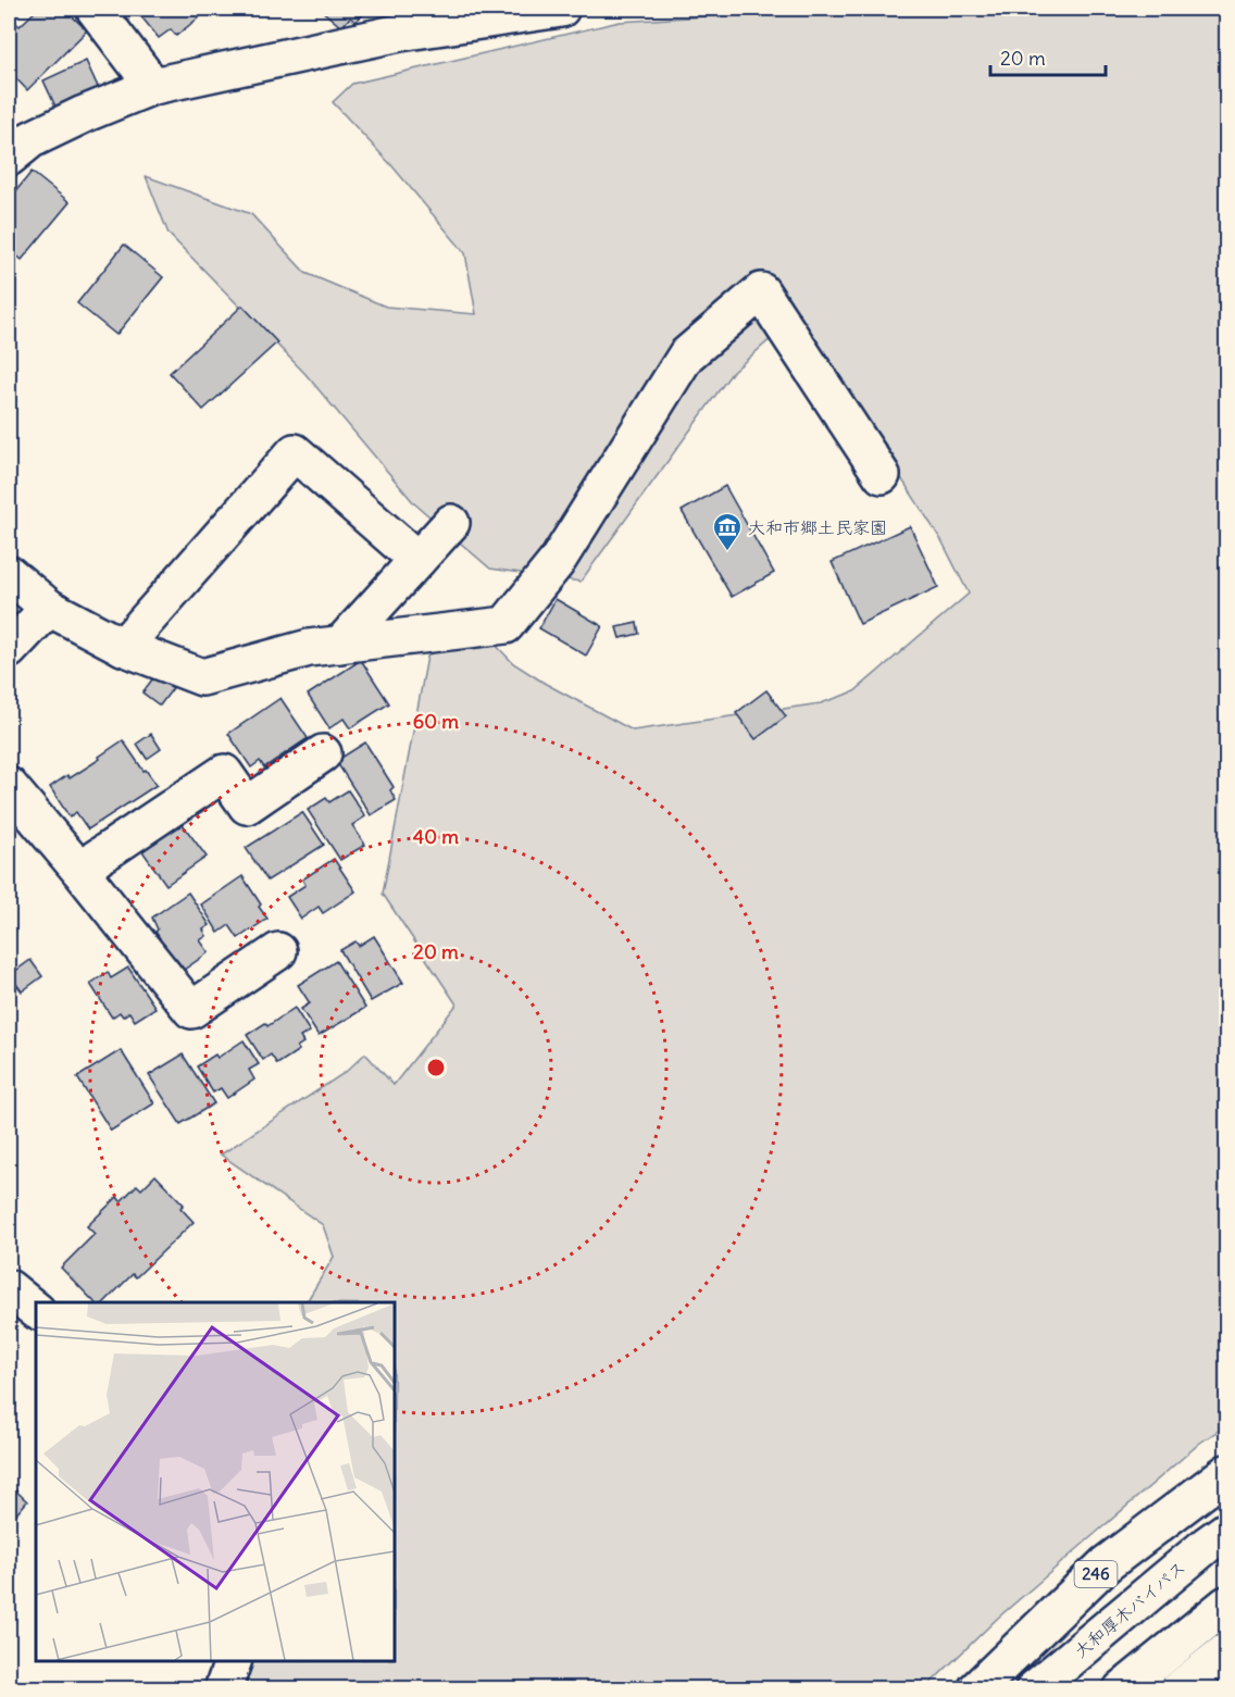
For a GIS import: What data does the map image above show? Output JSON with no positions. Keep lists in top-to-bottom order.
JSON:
{
  "streets": {
    "main road": ["246", "大和厚木バイパス"]
  },
  "places": {
    "museum": ["大和市郷土民家園"]
  },
  "scale_bar": "20 m",
  "rings": ["60 m", "40 m", "20 m"]
}
